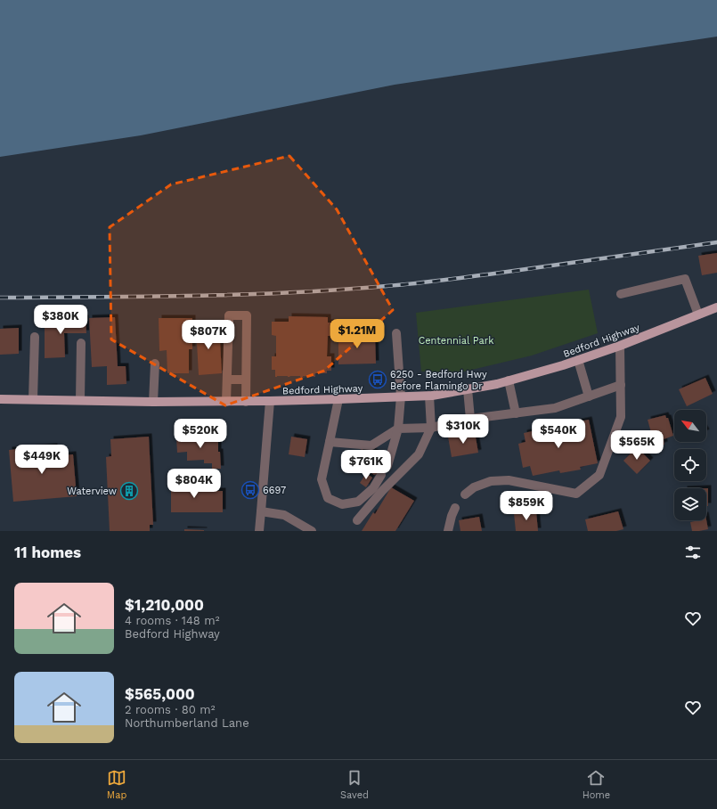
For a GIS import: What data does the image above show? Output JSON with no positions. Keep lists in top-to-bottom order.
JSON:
{
  "streets": {
    "main road": ["Bedford Highway"]
  },
  "parks": ["Centennial Park"],
  "places": {
    "bus stop": ["6250 - Bedford Hwy Before Flamingo Dr", "6697"],
    "building": ["Waterview"]
  },
  "north": "top left",
  "page": {
    "price": [
      "$380K",
      "$1.21M",
      "$807K",
      "$310K",
      "$520K",
      "$540K",
      "$565K",
      "$449K",
      "$761K",
      "$804K",
      "$859K"
    ],
    "heading": "11 homes",
    "list": [
      {
        "name": "$1,210,000",
        "note": "4 rooms · 148 m² · Bedford Highway"
      },
      {
        "name": "$565,000",
        "note": "2 rooms · 80 m² · Northumberland Lane"
      }
    ],
    "tabs": ["Map", "Saved", "Home"]
  }
}
